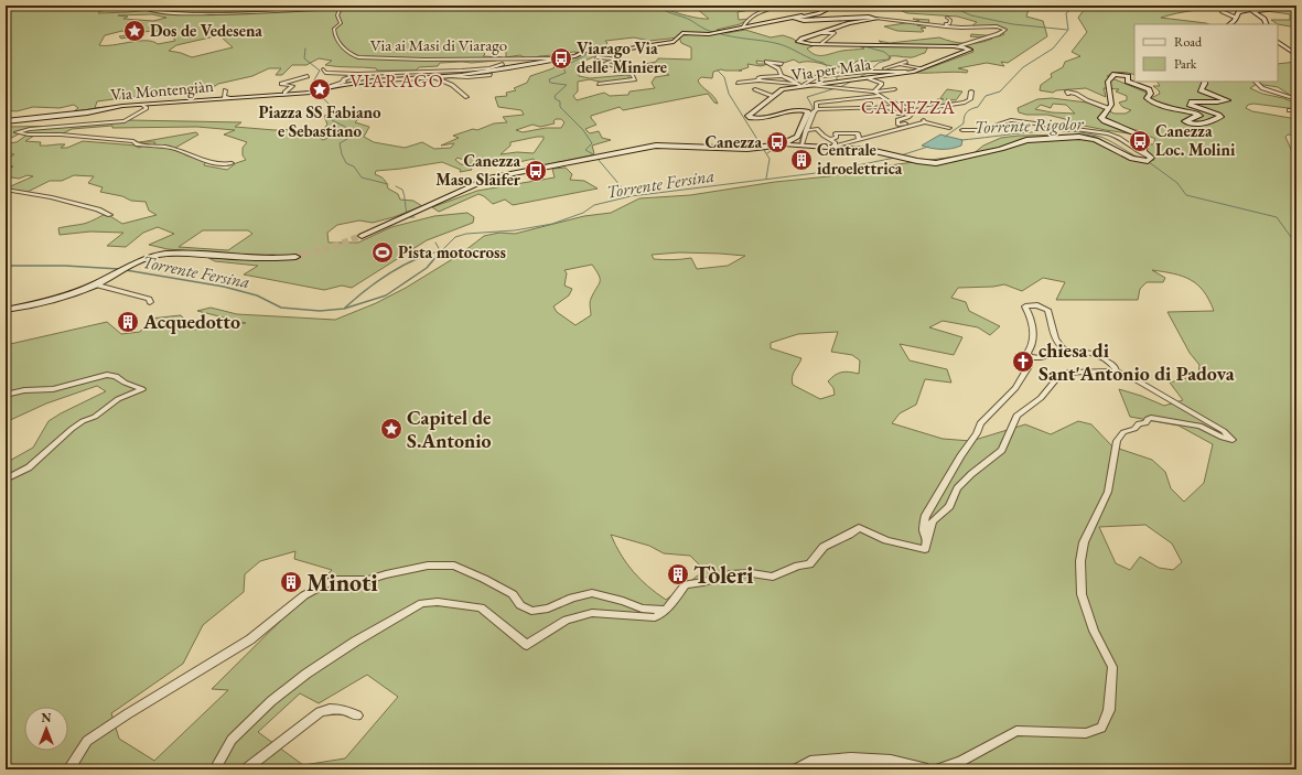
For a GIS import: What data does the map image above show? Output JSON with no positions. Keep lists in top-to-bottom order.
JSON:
{
  "streets": {
    "main road": ["Via per Mala", "Via Montengiàn"],
    "street": ["Via ai Masi di Viarago"]
  },
  "crossings": [
    ["Via ai Masi di Viarago", "Via Montengiàn"]
  ],
  "districts": ["VIARAGO", "CANEZZA"],
  "water": ["Torrente Rigolor", "Torrente Fersina"],
  "places": {
    "place": ["Dos de Vedesena", "Piazza SS Fabiano e Sebastiano", "Capitel de S.Antonio"],
    "bus stop": [
      "Viarago Via delle Miniere",
      "Canezza Loc. Molini",
      "Canezza",
      "Canezza Maso Slaifer"
    ],
    "building": [
      "Centrale idroelettrica",
      "Acquedotto",
      "Tòleri",
      "Minoti"
    ],
    "sports": ["Pista motocross"],
    "church": ["chiesa di Sant'Antonio di Padova"]
  },
  "legend": ["Road", "Park"],
  "north": "top"
}
